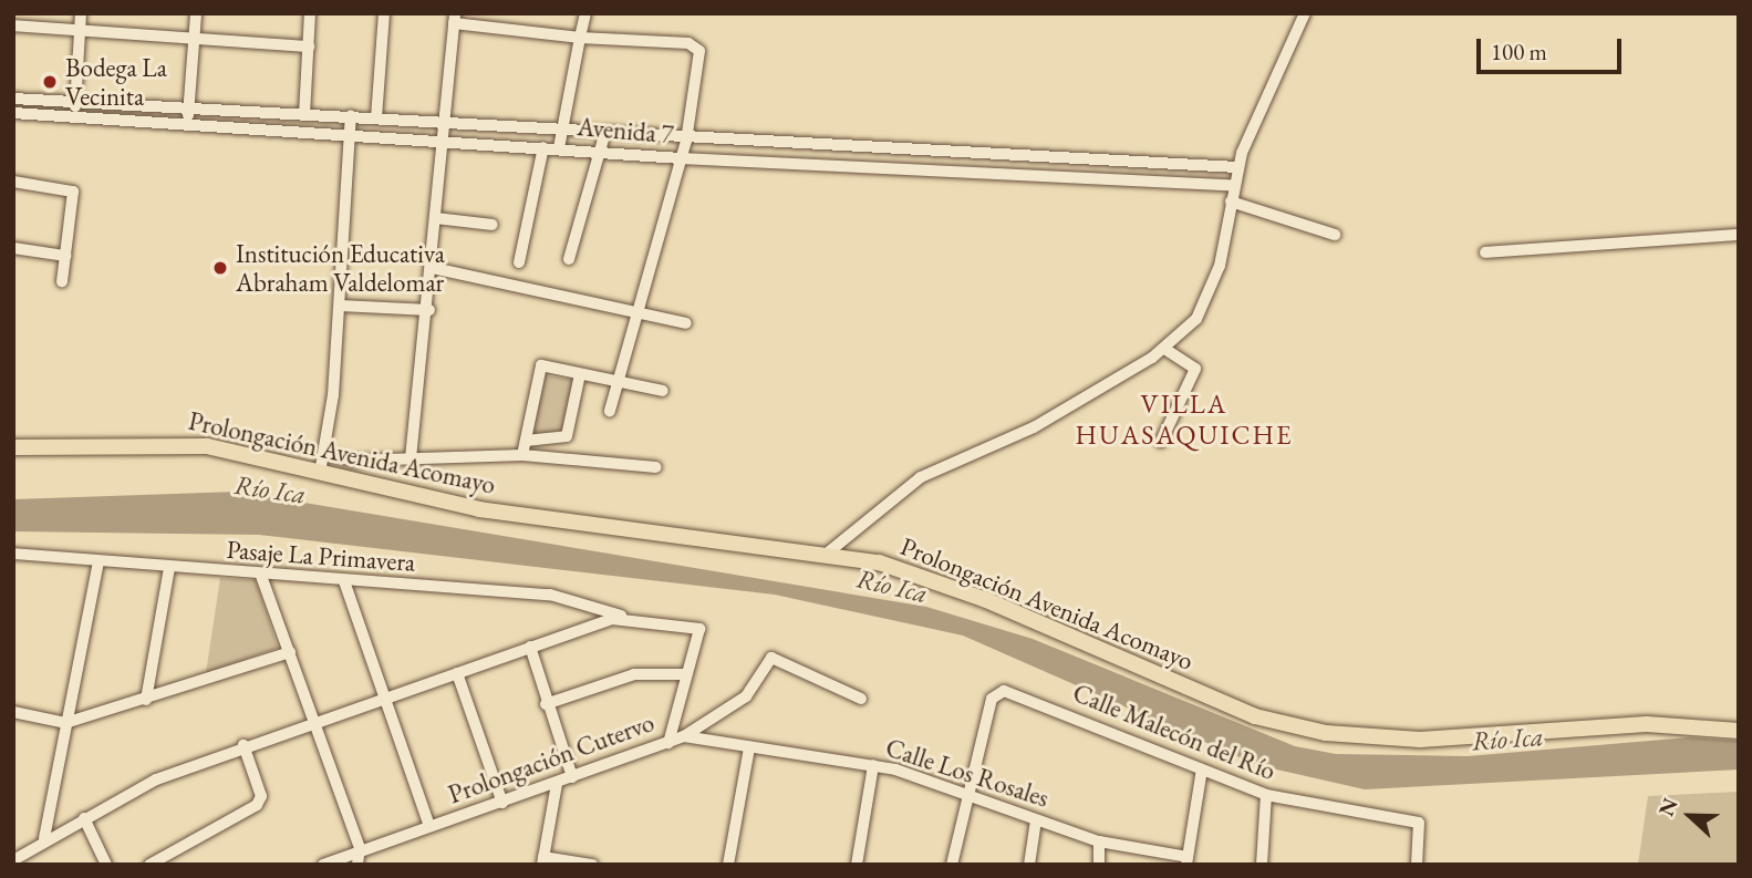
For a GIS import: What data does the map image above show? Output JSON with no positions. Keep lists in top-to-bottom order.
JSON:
{
  "streets": {
    "main road": ["Prolongación Avenida Acomayo"],
    "street": [
      "Avenida 7",
      "Pasaje La Primavera",
      "Calle Malecón del Río",
      "Prolongación Cutervo",
      "Calle Los Rosales"
    ]
  },
  "crossings": [
    ["Calle Malecón del Río", "Calle Los Rosales"],
    ["Prolongación Cutervo", "Calle Los Rosales"]
  ],
  "districts": ["VILLA HUASAQUICHE"],
  "water": ["Río Ica"],
  "places": ["Bodega La Vecinita", "Institución Educativa Abraham Valdelomar"],
  "scale_bar": "100 m",
  "north": "left"
}
